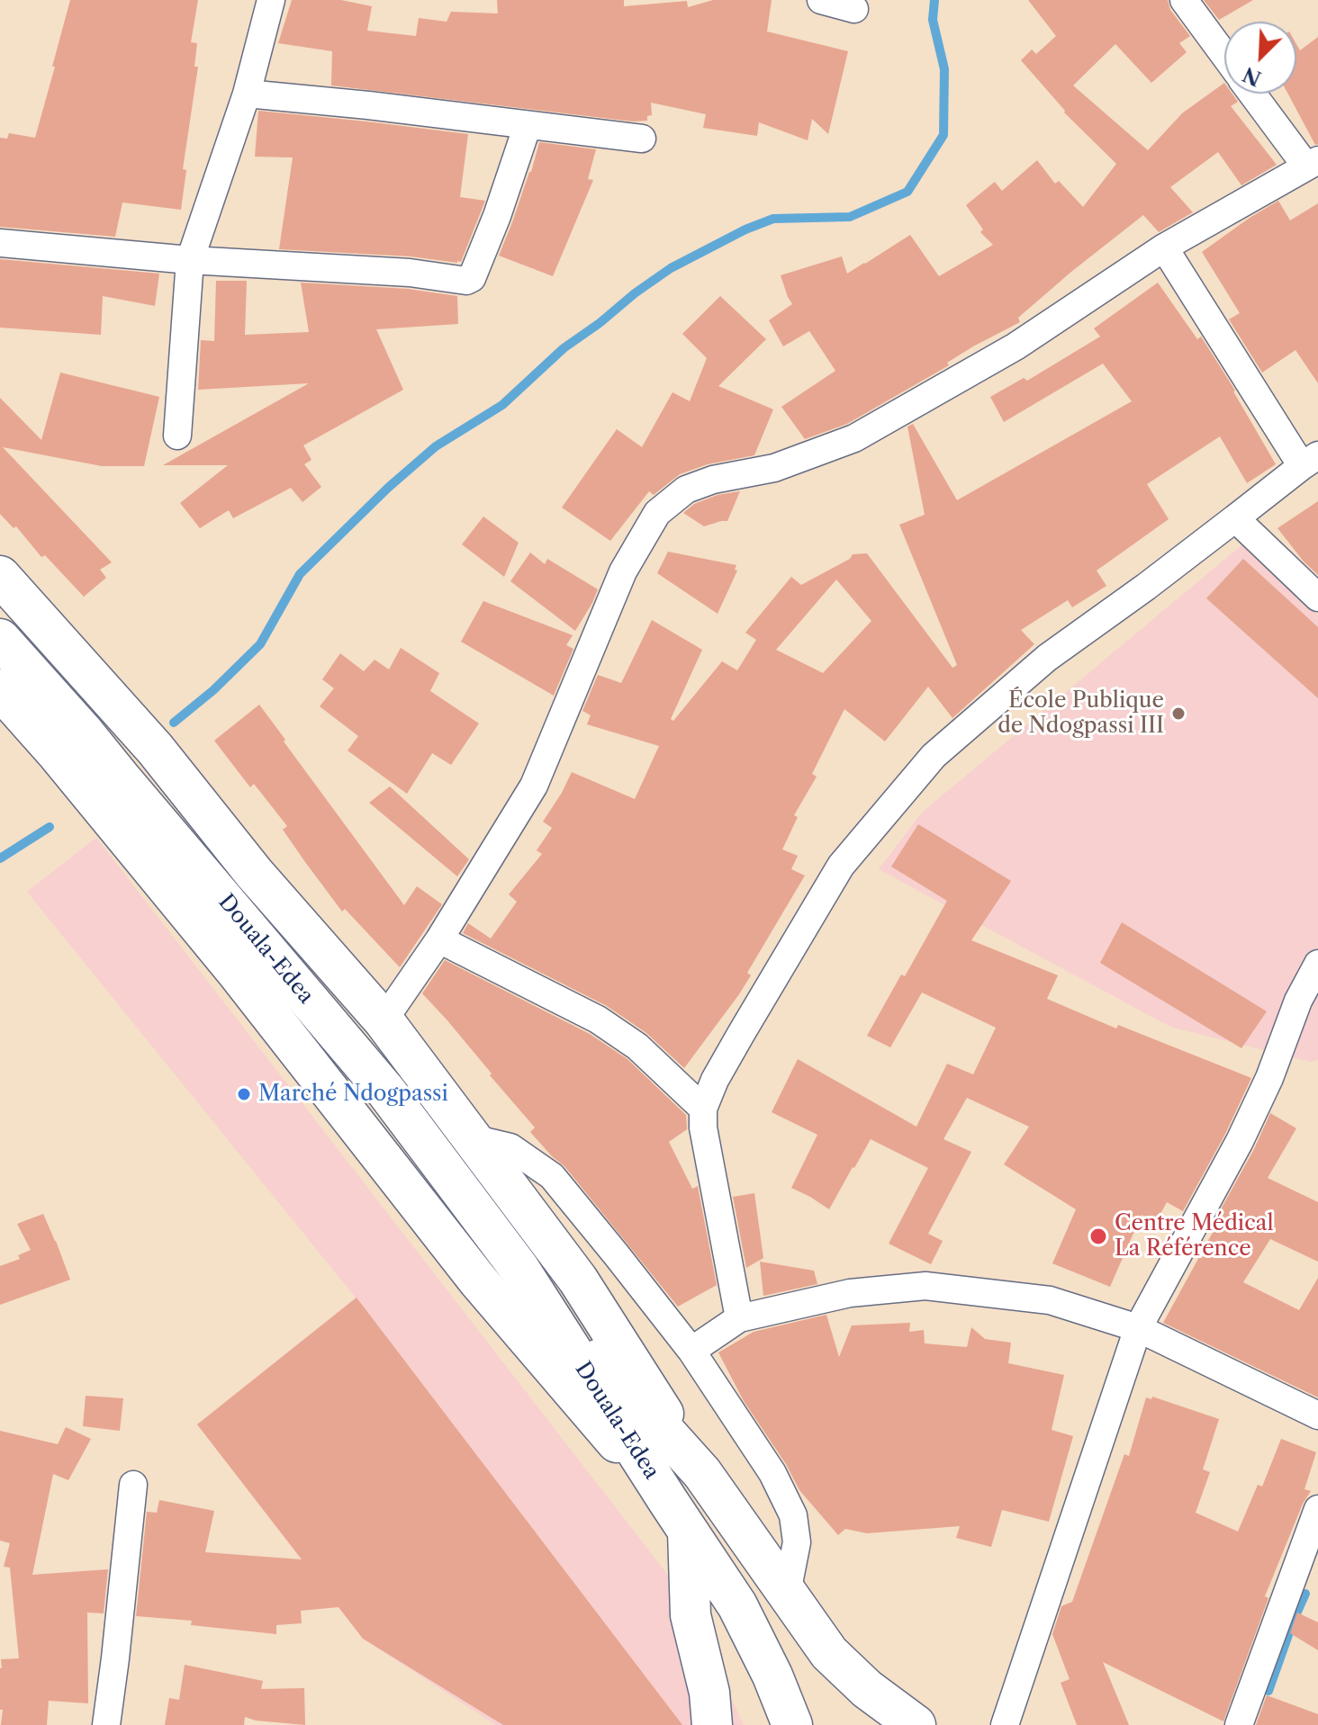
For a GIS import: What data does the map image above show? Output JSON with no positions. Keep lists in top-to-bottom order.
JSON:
{
  "streets": {
    "main road": ["Douala-Edea"]
  },
  "places": ["École Publique de Ndogpassi III", "Marché Ndogpassi", "Centre Médical La Référence"],
  "north": "bottom left"
}
